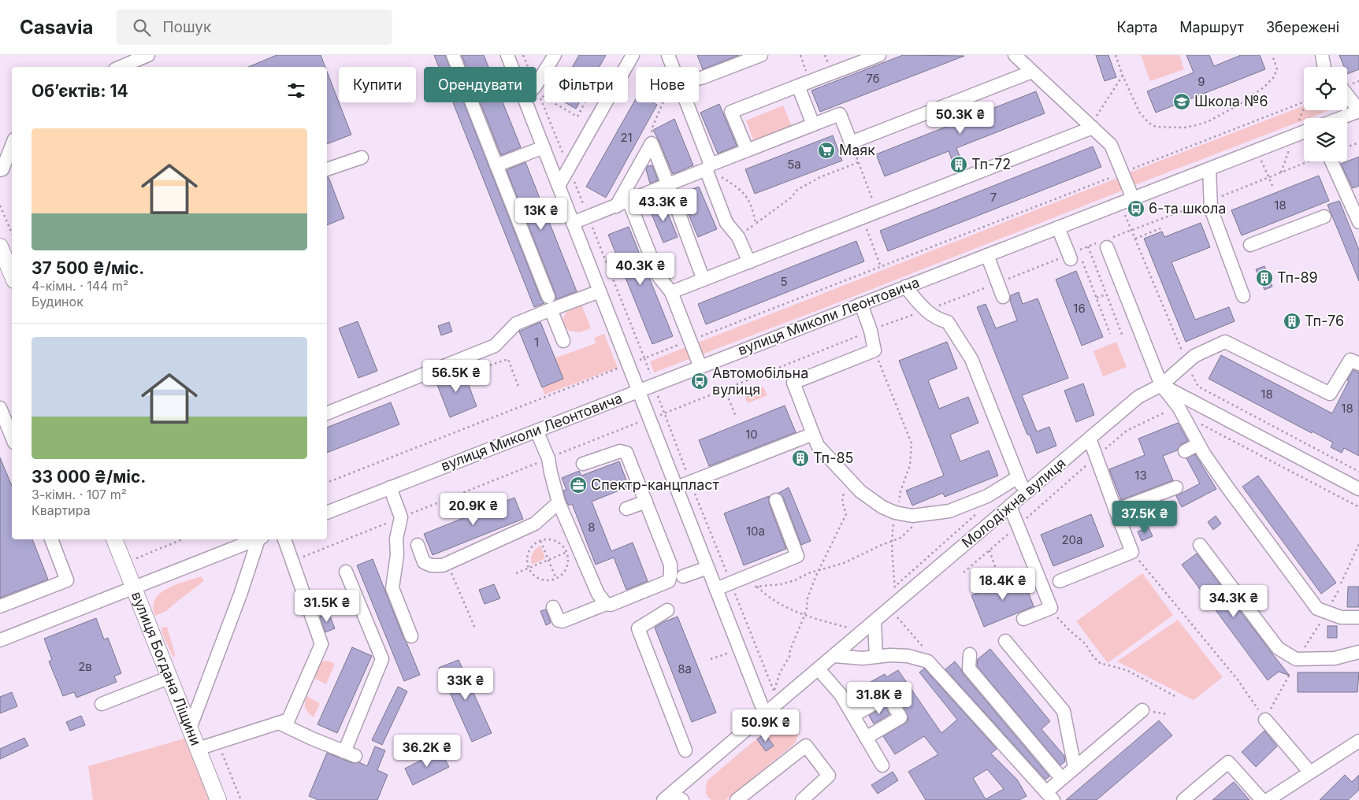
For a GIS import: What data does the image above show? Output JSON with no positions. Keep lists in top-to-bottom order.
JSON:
{
  "streets": {
    "main road": ["вулиця Богдана Ліщини"],
    "street": ["вулиця Миколи Леонтовича", "Молодіжна вулиця"]
  },
  "places": {
    "school or university": ["Школа №6"],
    "supermarket": ["Маяк"],
    "building": [
      "Тп-72",
      "Тп-89",
      "Тп-76",
      "Тп-85"
    ],
    "bus stop": ["6-та школа", "Автомобільна вулиця"],
    "office": ["Спектр-канцпласт"]
  },
  "house_numbers": [
    "7б",
    "9",
    "21",
    "5а",
    "7",
    "18",
    "5",
    "16",
    "1",
    "18",
    "18",
    "10",
    "13",
    "8",
    "10а",
    "20а",
    "2в",
    "8а"
  ],
  "page": {
    "header": "Casavia",
    "search": "Пошук",
    "nav": ["Карта", "Маршрут", "Збережені"],
    "chip": [
      "Купити",
      "Орендувати",
      "Фільтри",
      "Нове"
    ],
    "heading": "Об’єктів: 14",
    "price": [
      "50.3K ₴",
      "43.3K ₴",
      "13K ₴",
      "40.3K ₴",
      "56.5K ₴",
      "20.9K ₴",
      "37.5K ₴",
      "18.4K ₴",
      "34.3K ₴",
      "31.5K ₴",
      "33K ₴",
      "31.8K ₴",
      "50.9K ₴",
      "36.2K ₴"
    ],
    "list": [
      {
        "name": "37 500 ₴/міс.",
        "note": "4-кімн. · 144 m² · Будинок"
      },
      {
        "name": "33 000 ₴/міс.",
        "note": "3-кімн. · 107 m² · Квартира"
      }
    ]
  }
}
